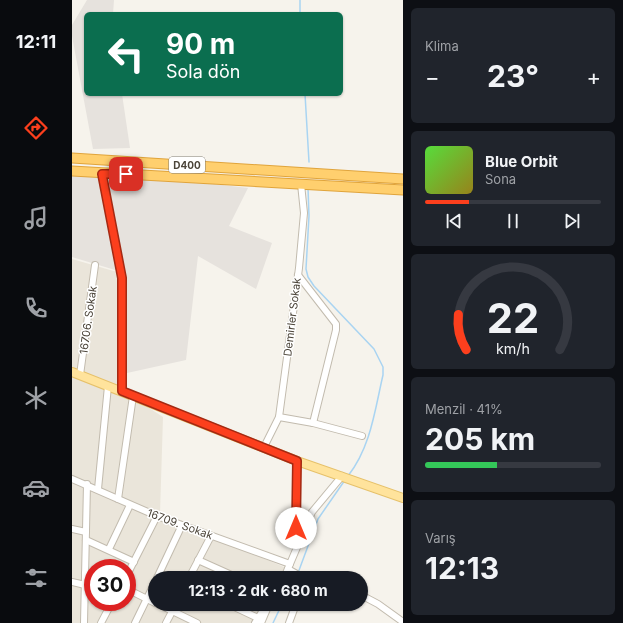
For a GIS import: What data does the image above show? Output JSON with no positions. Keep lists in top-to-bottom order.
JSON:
{
  "streets": {
    "highway": ["D400"],
    "street": ["Demirler Sokak", "16706. Sokak", "16709. Sokak"]
  },
  "crossings": [
    ["D400", "Demirler Sokak"]
  ],
  "page": {
    "tabs": "12:11",
    "tile": [
      "Klima",
      ["Menzil · 41%", "205 km"],
      ["Varış", "12:13"]
    ],
    "turn": ["90 m", "Sola dön"],
    "heat": ["−", "23°", "+"],
    "song": ["Blue Orbit", "Sona"],
    "limit": "30",
    "trip": "12:13 · 2 dk · 680 m",
    "gauge": ["22", "km/h"]
  }
}
